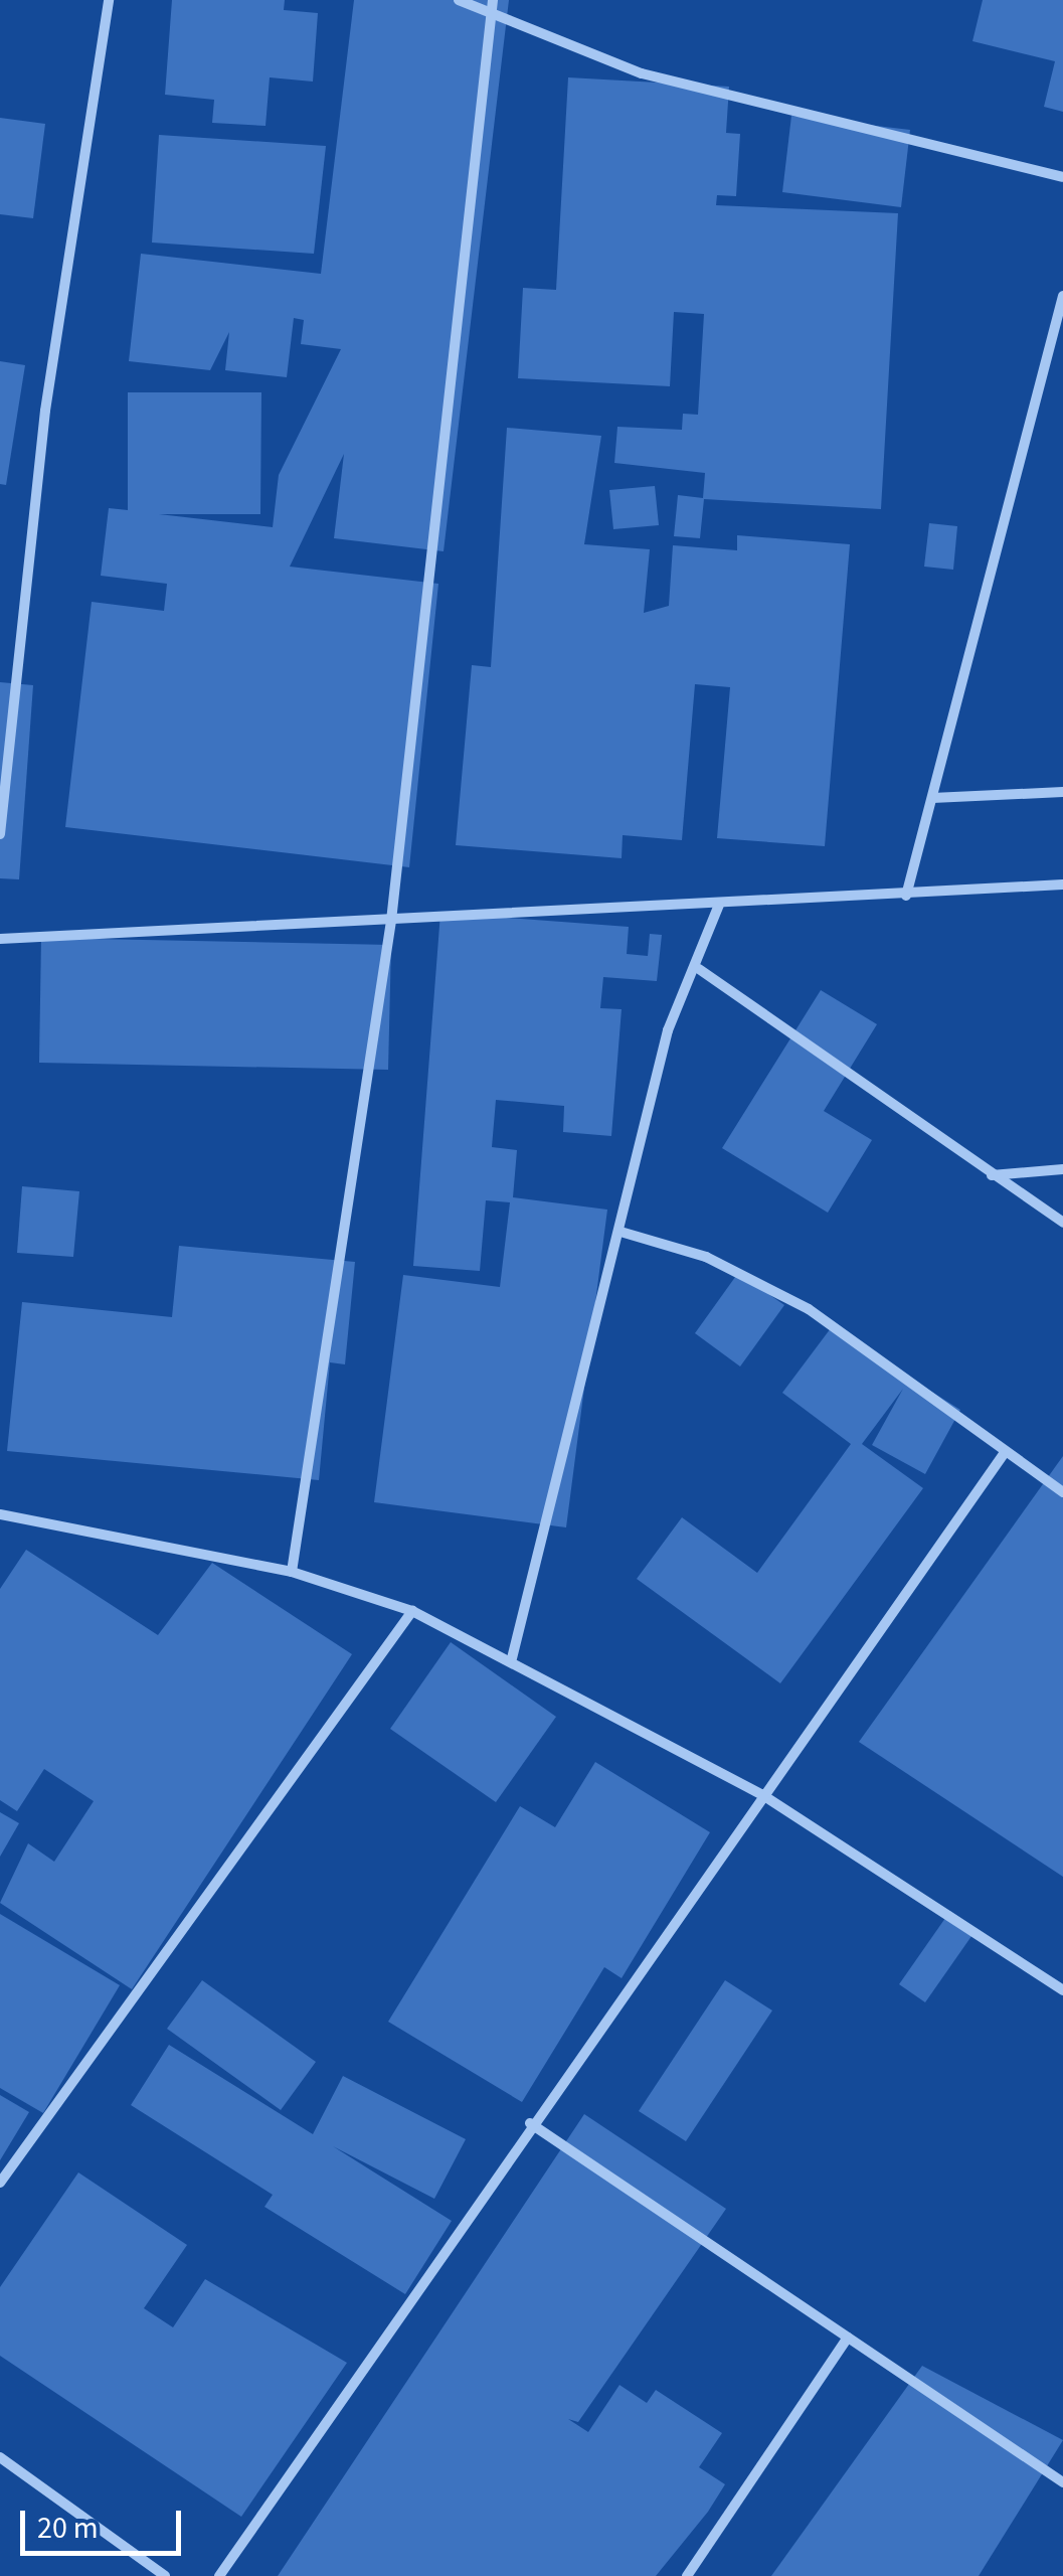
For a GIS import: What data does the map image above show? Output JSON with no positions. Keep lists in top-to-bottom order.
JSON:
{
  "scale_bar": "20 m"
}
